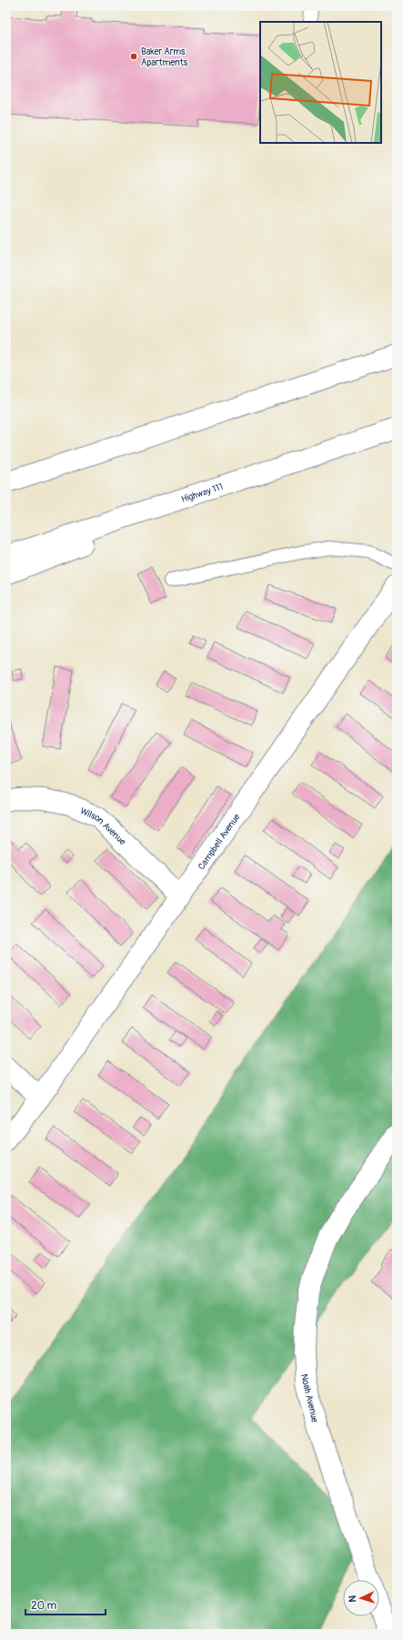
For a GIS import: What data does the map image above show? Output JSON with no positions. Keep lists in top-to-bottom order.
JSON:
{
  "streets": {
    "main road": [
      "Highway 111",
      "Wilson Avenue",
      "Campbell Avenue",
      "Noah Avenue"
    ]
  },
  "crossings": [
    ["Wilson Avenue", "Campbell Avenue"]
  ],
  "places": ["Baker Arms Apartments"],
  "scale_bar": "20 m",
  "north": "left"
}
